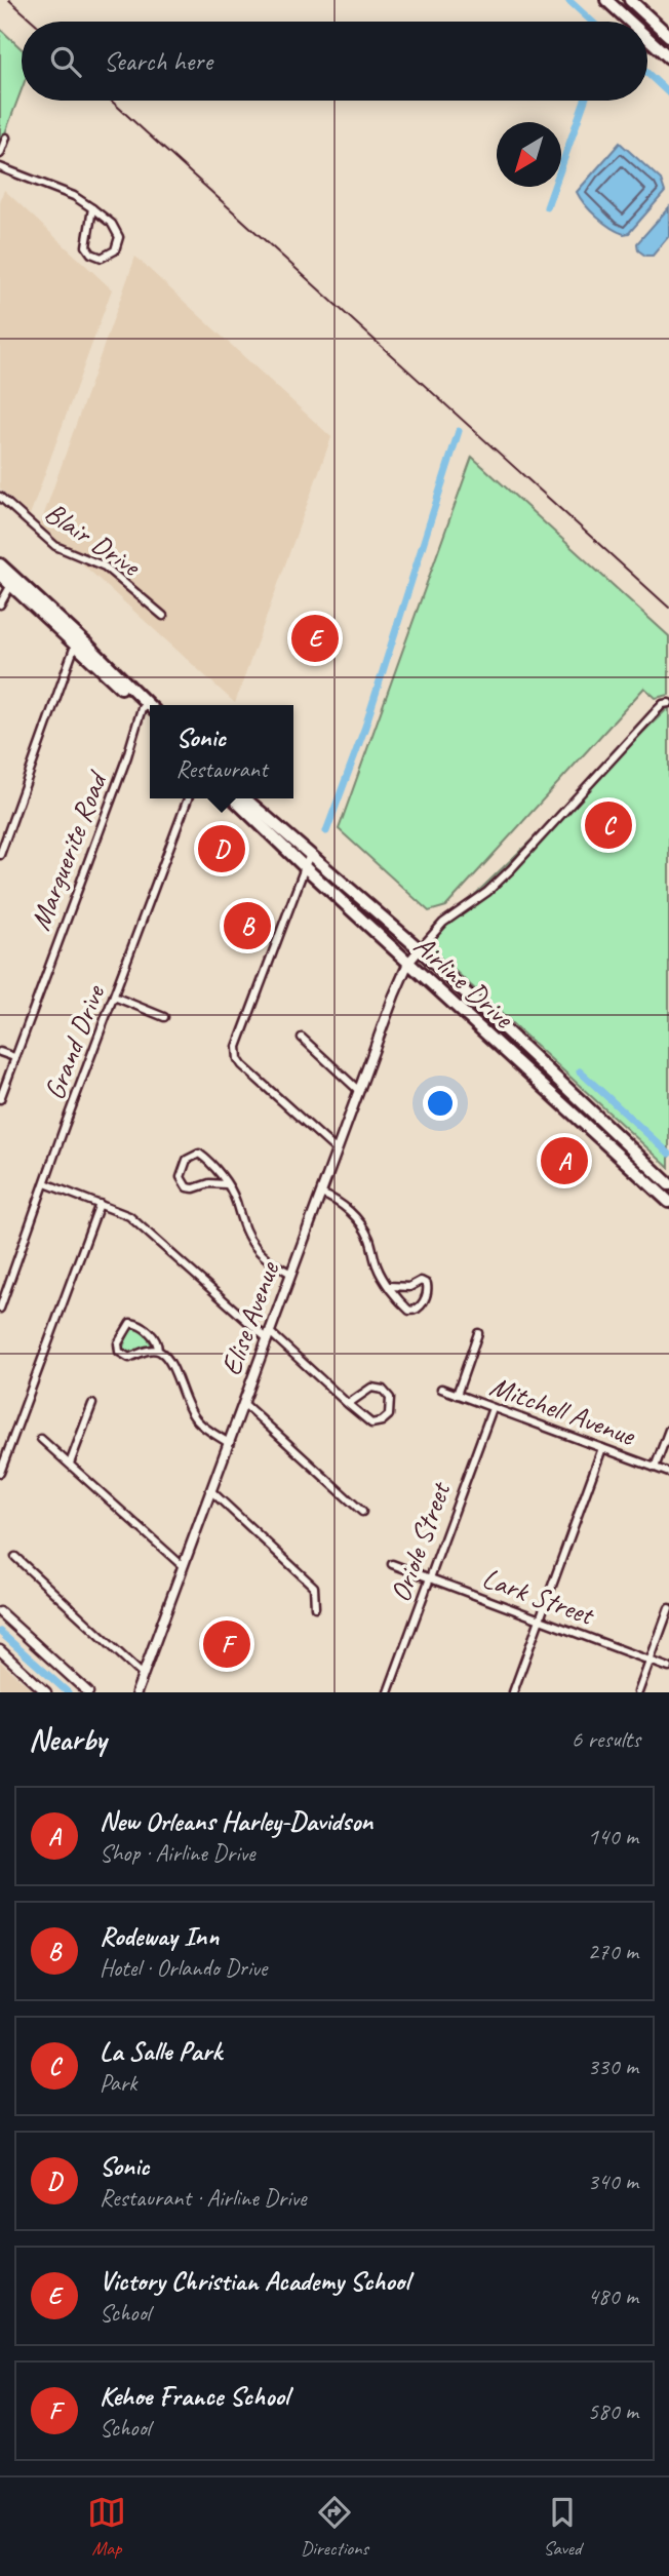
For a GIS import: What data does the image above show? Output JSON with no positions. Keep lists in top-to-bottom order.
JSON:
{
  "streets": {
    "highway": ["Airline Drive"],
    "street": [
      "Blair Drive",
      "Marguerite Road",
      "Grand Drive",
      "Elise Avenue",
      "Mitchell Avenue",
      "Oriole Street",
      "Lark Street"
    ]
  },
  "crossings": [
    ["Airline Drive", "Elise Avenue"],
    ["Mitchell Avenue", "Oriole Street"],
    ["Oriole Street", "Lark Street"]
  ],
  "north": "bottom left",
  "page": {
    "search": "Search here",
    "pins": [
      "E",
      "C",
      "D",
      "B",
      "A",
      "F"
    ],
    "popup": ["Sonic", "Restaurant"],
    "heading": ["Nearby", "6 results"],
    "list": [
      {
        "mark": "A",
        "name": "New Orleans Harley-Davidson",
        "note": "Shop · Airline Drive",
        "value": "140 m"
      },
      {
        "mark": "B",
        "name": "Rodeway Inn",
        "note": "Hotel · Orlando Drive",
        "value": "270 m"
      },
      {
        "mark": "C",
        "name": "La Salle Park",
        "note": "Park",
        "value": "330 m"
      },
      {
        "mark": "D",
        "name": "Sonic",
        "note": "Restaurant · Airline Drive",
        "value": "340 m"
      },
      {
        "mark": "E",
        "name": "Victory Christian Academy School",
        "note": "School",
        "value": "480 m"
      },
      {
        "mark": "F",
        "name": "Kehoe France School",
        "note": "School",
        "value": "580 m"
      }
    ],
    "nav": ["Map", "Directions", "Saved"]
  }
}
